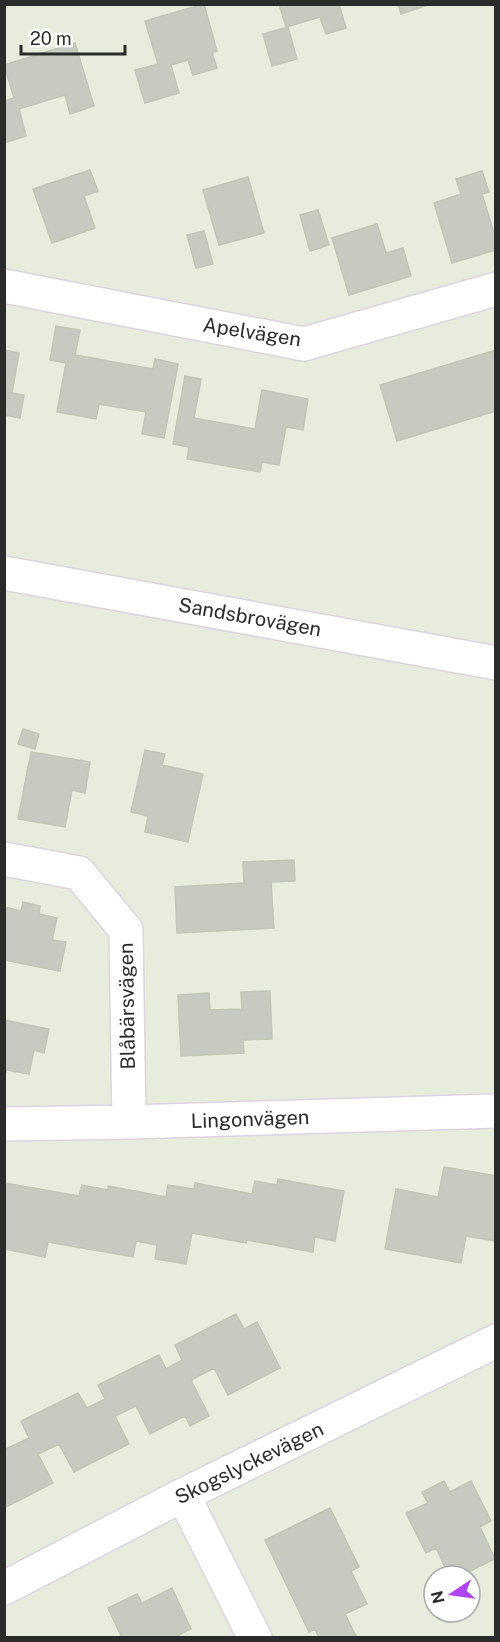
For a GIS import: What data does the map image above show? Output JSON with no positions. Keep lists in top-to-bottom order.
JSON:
{
  "streets": {
    "street": [
      "Apelvägen",
      "Sandsbrovägen",
      "Blåbärsvägen",
      "Lingonvägen",
      "Skogslyckevägen"
    ]
  },
  "crossings": [
    ["Blåbärsvägen", "Lingonvägen"]
  ],
  "scale_bar": "20 m",
  "north": "left"
}
